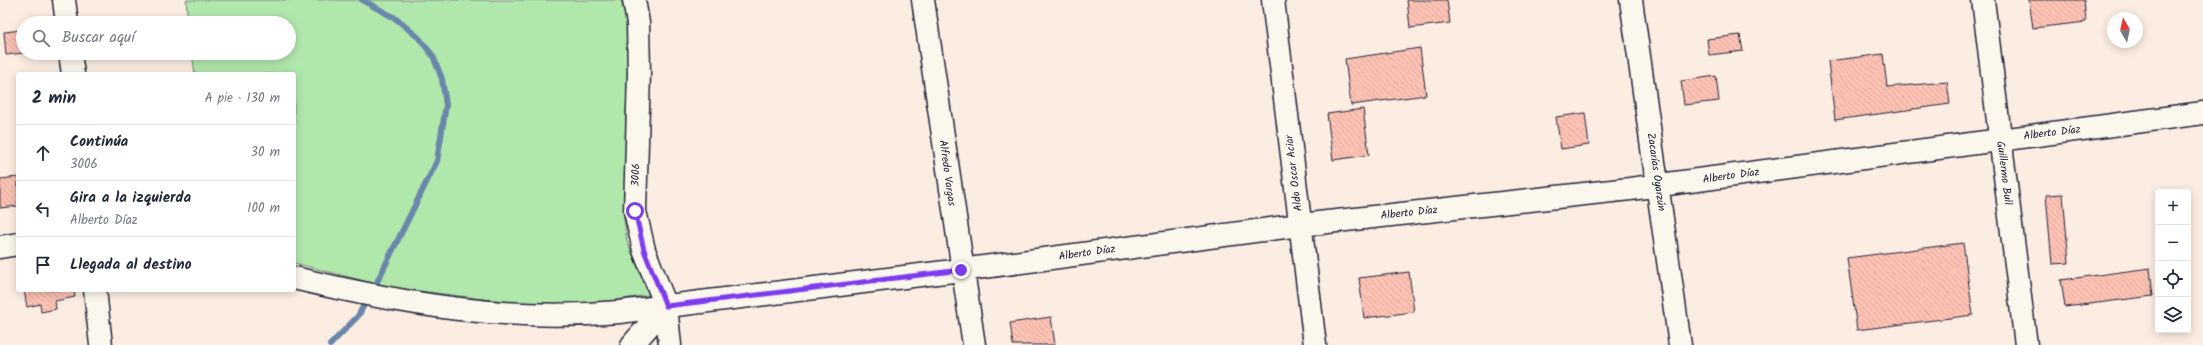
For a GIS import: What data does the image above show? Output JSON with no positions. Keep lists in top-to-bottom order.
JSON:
{
  "streets": {
    "street": [
      "Alberto Díaz",
      "Zacarías Oyarzún",
      "Alfredo Vargas",
      "Aldo Oscar Aciar",
      "Guillermo Bull",
      "3006"
    ]
  },
  "crossings": [
    ["Alberto Díaz", "Zacarías Oyarzún"],
    ["Alberto Díaz", "Alfredo Vargas"],
    ["Alberto Díaz", "Aldo Oscar Aciar"],
    ["Alberto Díaz", "Guillermo Bull"],
    ["Alberto Díaz", "3006"]
  ],
  "north": "top",
  "page": {
    "search": "Buscar aquí",
    "heading": ["2 min", "A pie · 130 m"],
    "list": [
      ["Continúa", "3006", "30 m"],
      ["Gira a la izquierda", "Alberto Díaz", "100 m"],
      "Llegada al destino"
    ],
    "map_buttons": ["+", "−"]
  }
}
